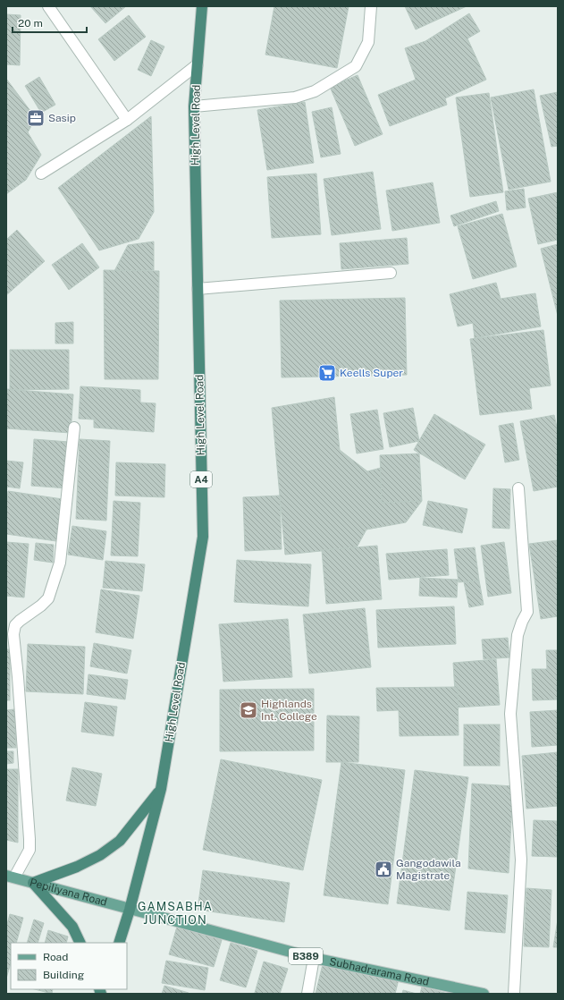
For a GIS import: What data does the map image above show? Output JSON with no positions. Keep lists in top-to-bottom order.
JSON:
{
  "streets": {
    "highway": ["High Level Road", "A4"],
    "main road": ["Pepiliyana Road", "B389", "Subhadrarama Road"]
  },
  "crossings": [
    ["High Level Road", "Pepiliyana Road"],
    ["High Level Road", "Subhadrarama Road"],
    ["Pepiliyana Road", "Subhadrarama Road"]
  ],
  "districts": ["GAMSABHA JUNCTION"],
  "places": {
    "office": ["Sasip"],
    "supermarket": ["Keells Super"],
    "school or university": ["Highlands Int. College"],
    "public building": ["Gangodawila Magistrate"]
  },
  "legend": ["Road", "Building"],
  "scale_bar": "20 m"
}
